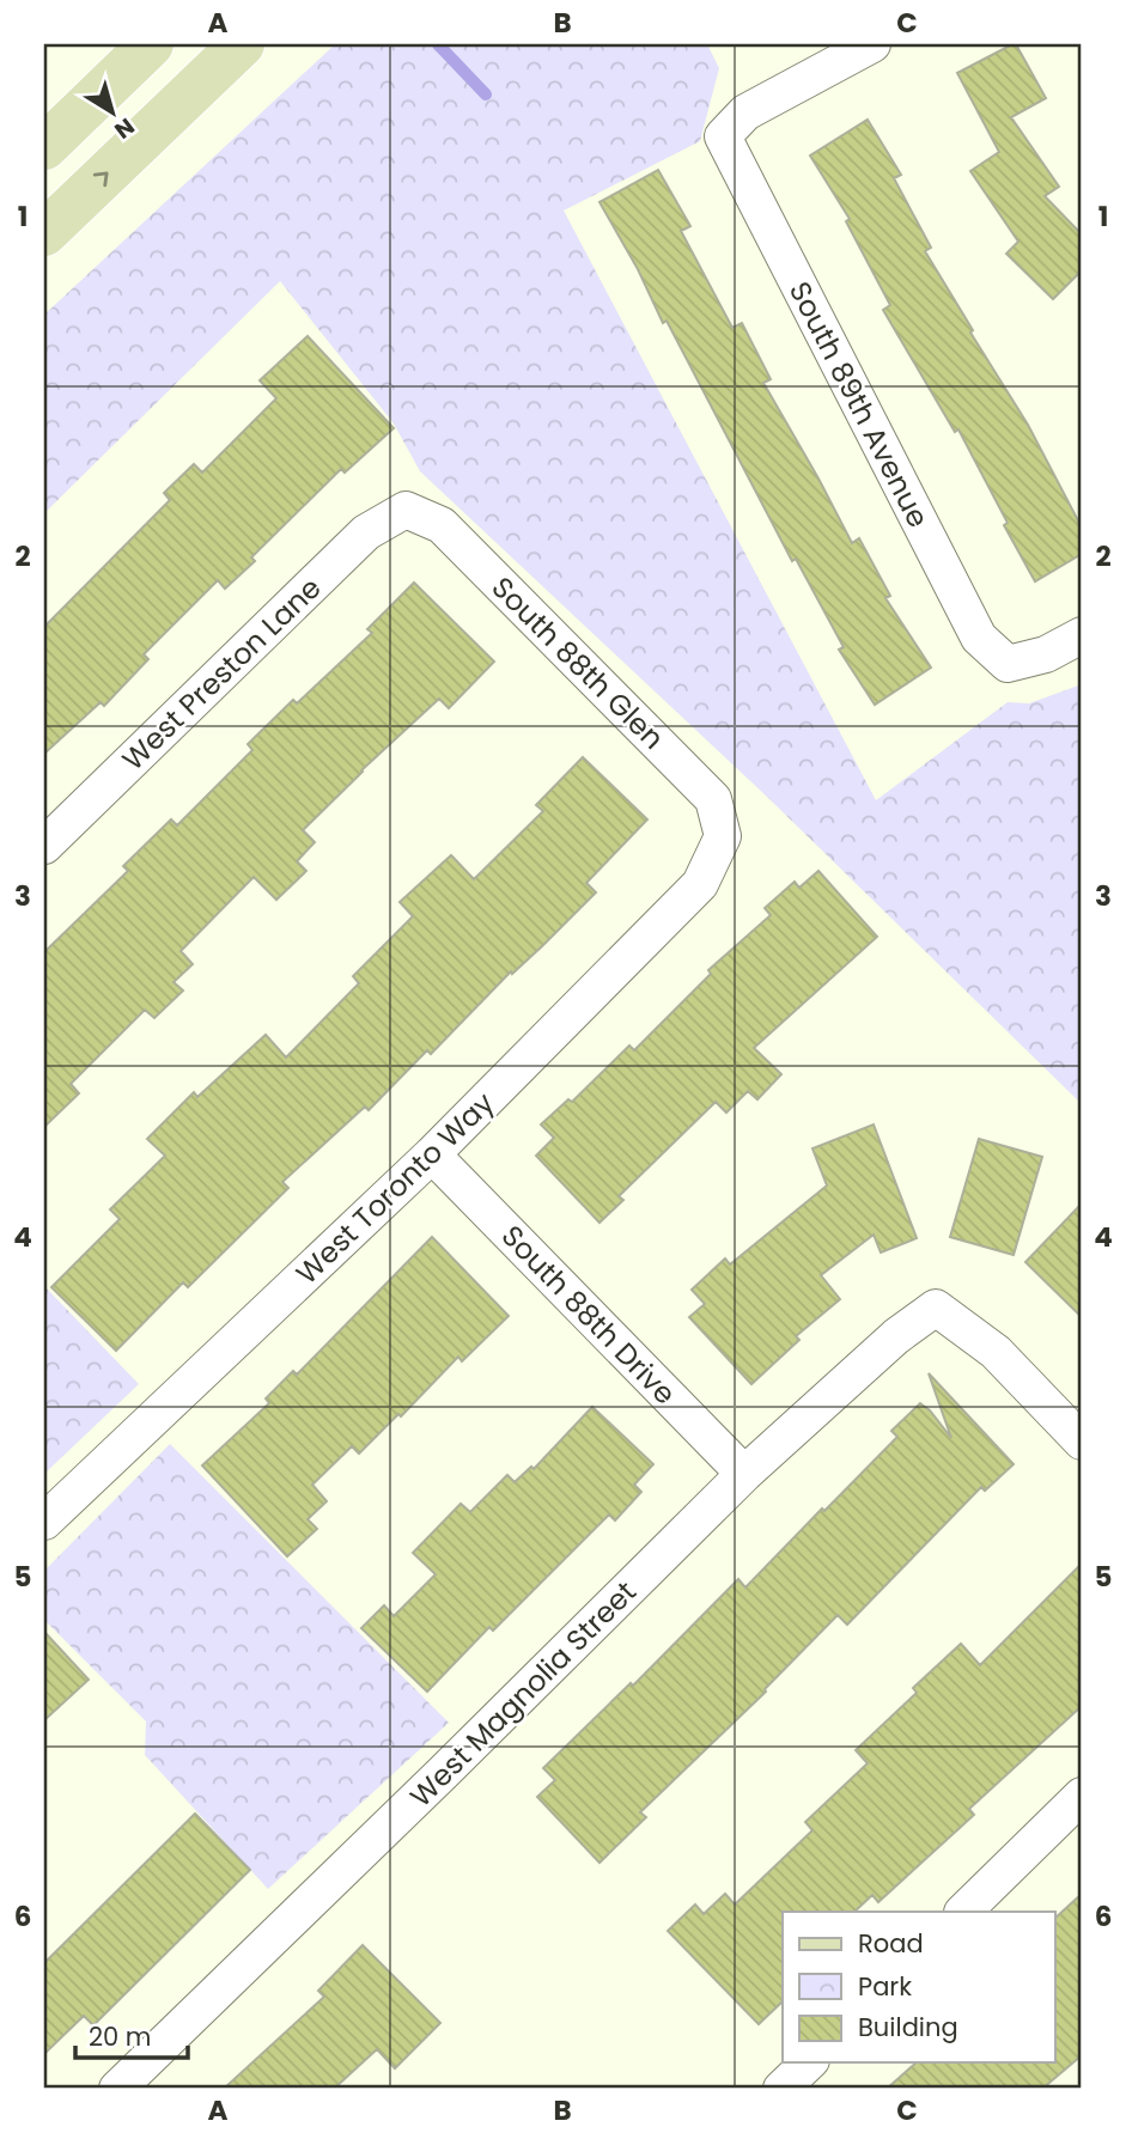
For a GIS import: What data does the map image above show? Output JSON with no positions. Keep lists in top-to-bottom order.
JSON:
{
  "streets": {
    "street": [
      "South 89th Avenue",
      "South 88th Glen",
      "West Preston Lane",
      "West Toronto Way",
      "South 88th Drive",
      "West Magnolia Street"
    ]
  },
  "crossings": [
    ["South 88th Glen", "West Preston Lane"],
    ["South 88th Glen", "West Toronto Way"],
    ["West Toronto Way", "South 88th Drive"],
    ["South 88th Drive", "West Magnolia Street"]
  ],
  "legend": ["Road", "Park", "Building"],
  "scale_bar": "20 m",
  "north": "bottom right",
  "grid": {
    "columns": ["A", "B", "C"],
    "rows": [
      "1",
      "2",
      "3",
      "4",
      "5",
      "6"
    ]
  }
}
